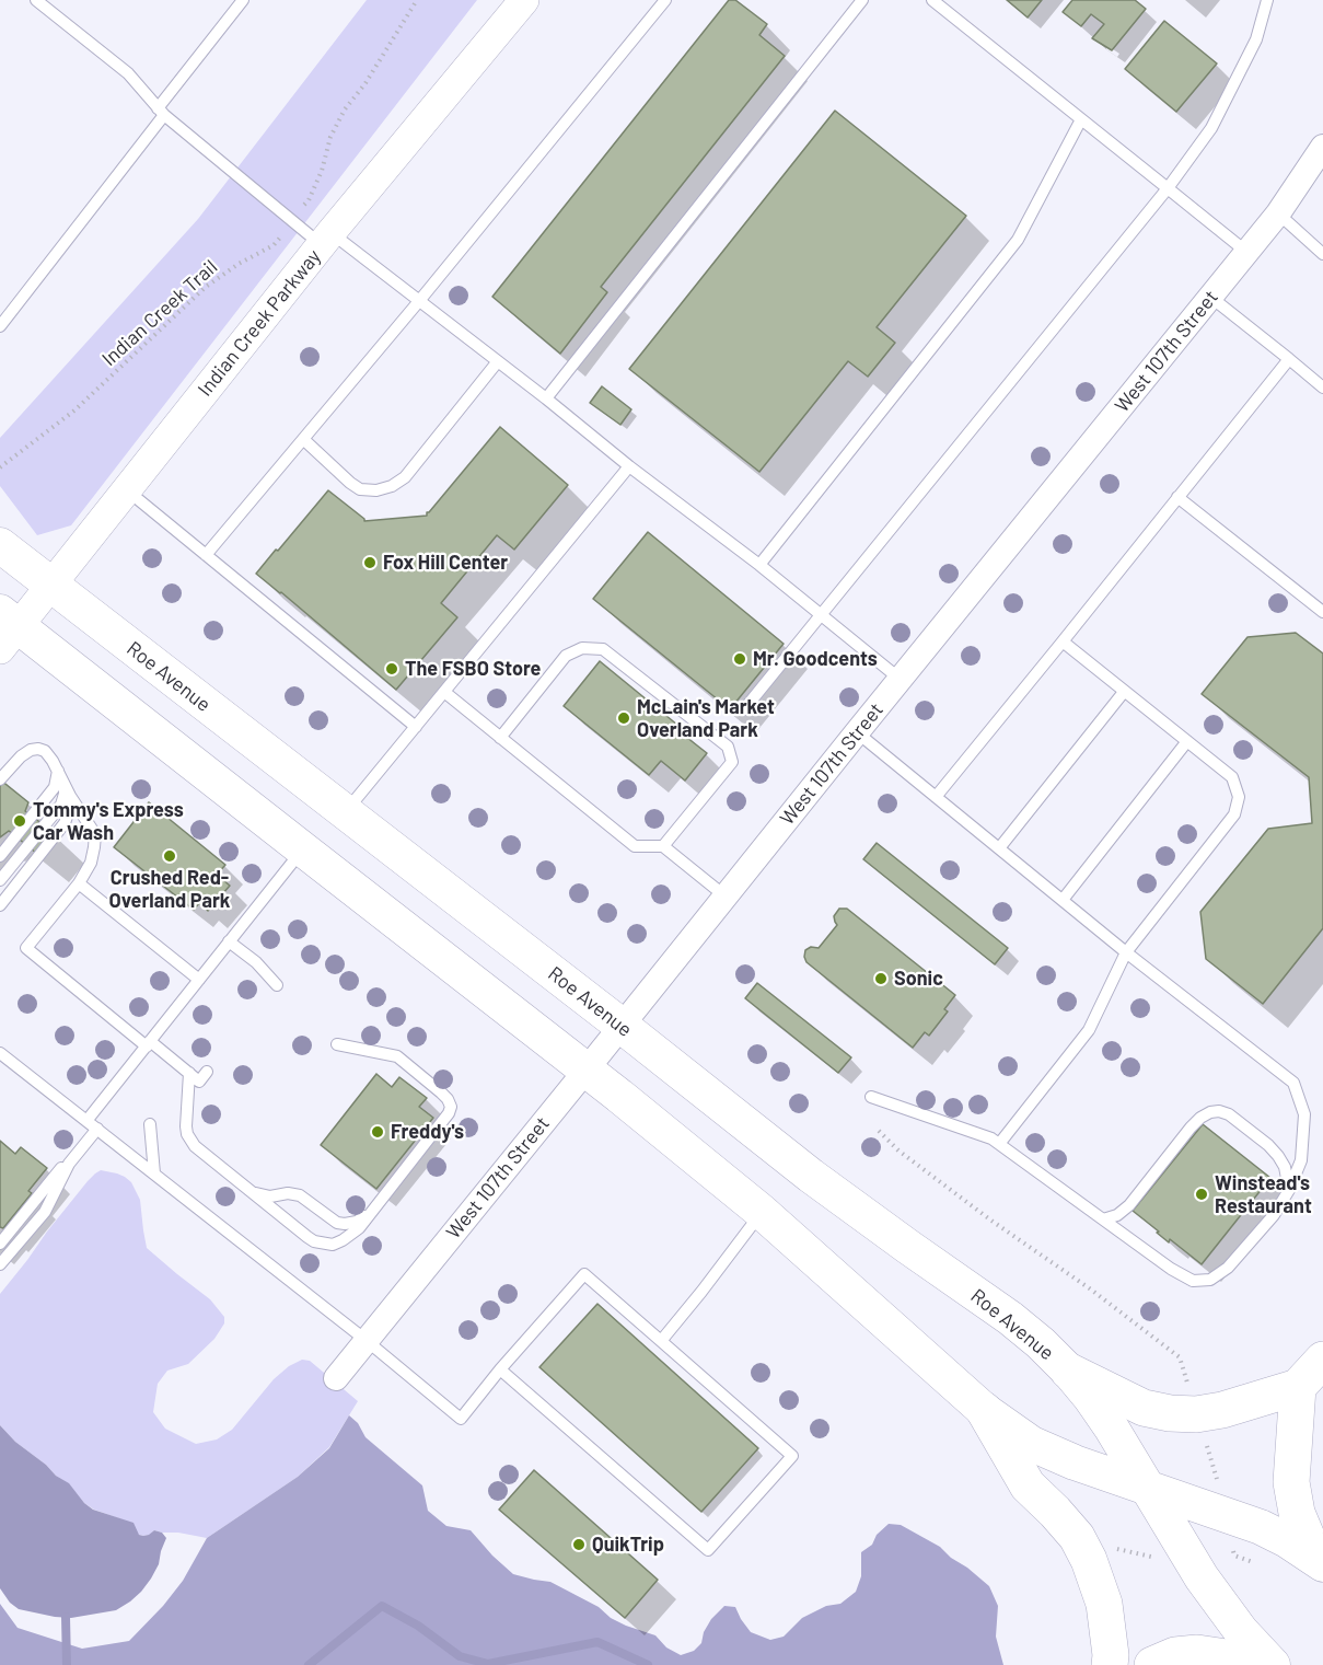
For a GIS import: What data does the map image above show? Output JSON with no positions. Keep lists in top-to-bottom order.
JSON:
{
  "streets": {
    "main road": ["Roe Avenue"],
    "street": ["Indian Creek Parkway", "West 107th Street"],
    "path": ["Indian Creek Trail"]
  },
  "crossings": [
    ["Indian Creek Parkway", "Roe Avenue"],
    ["West 107th Street", "Roe Avenue"]
  ],
  "places": [
    "Fox Hill Center",
    "Mr. Goodcents",
    "The FSBO Store",
    "McLain's Market Overland Park",
    "Tommy's Express Car Wash",
    "Crushed Red- Overland Park",
    "Sonic",
    "Freddy's",
    "Winstead's Restaurant",
    "QuikTrip"
  ]
}
